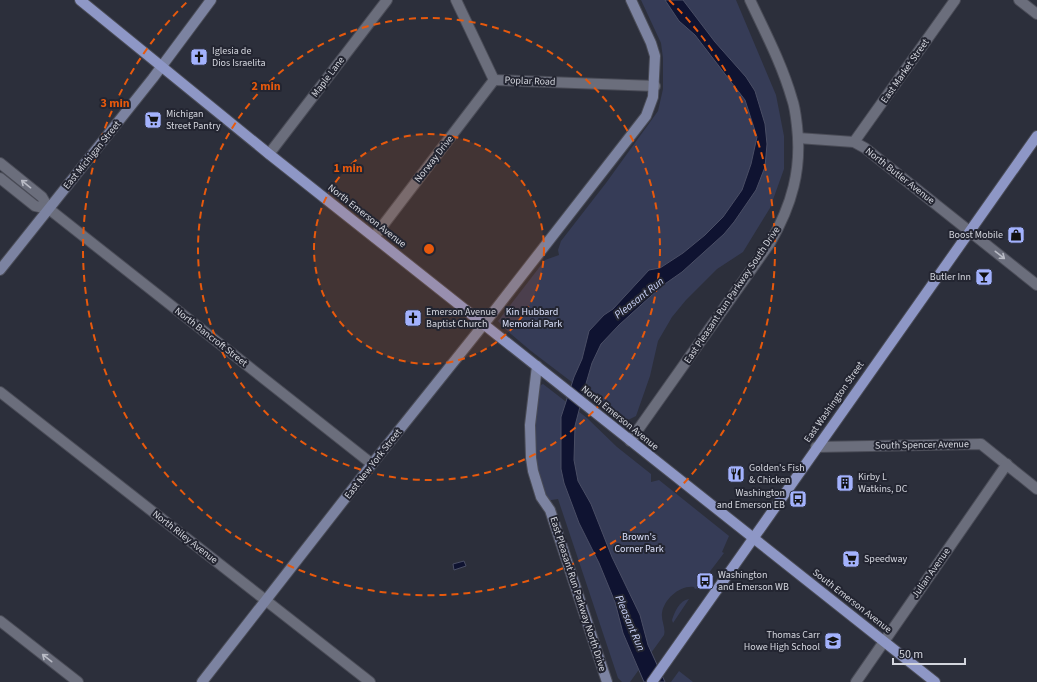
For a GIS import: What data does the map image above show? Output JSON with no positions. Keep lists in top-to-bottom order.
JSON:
{
  "streets": {
    "main road": [
      "East Michigan Street",
      "North Emerson Avenue",
      "East Washington Street",
      "East New York Street",
      "East Pleasant Run Parkway North Drive",
      "South Emerson Avenue"
    ],
    "street": [
      "East Market Street",
      "Maple Lane",
      "Poplar Road",
      "Norway Drive",
      "North Butler Avenue",
      "East Pleasant Run Parkway South Drive",
      "North Bancroft Street",
      "South Spencer Avenue",
      "North Riley Avenue",
      "Julian Avenue"
    ]
  },
  "crossings": [
    ["East Market Street", "North Butler Avenue"],
    ["Maple Lane", "North Emerson Avenue"],
    ["Poplar Road", "Norway Drive"],
    ["Poplar Road", "East New York Street"],
    ["East Michigan Street", "North Emerson Avenue"],
    ["East Michigan Street", "North Bancroft Street"],
    ["Norway Drive", "North Emerson Avenue"],
    ["North Butler Avenue", "East Pleasant Run Parkway South Drive"],
    ["North Butler Avenue", "East Washington Street"],
    ["North Emerson Avenue", "East Pleasant Run Parkway South Drive"],
    ["North Emerson Avenue", "East Washington Street"],
    ["North Emerson Avenue", "East New York Street"],
    ["North Emerson Avenue", "East Pleasant Run Parkway North Drive"],
    ["North Emerson Avenue", "South Emerson Avenue"],
    ["North Bancroft Street", "East New York Street"],
    ["East Washington Street", "South Spencer Avenue"],
    ["East Washington Street", "South Emerson Avenue"],
    ["South Spencer Avenue", "Julian Avenue"],
    ["East New York Street", "North Riley Avenue"],
    ["Julian Avenue", "South Emerson Avenue"]
  ],
  "water": ["Pleasant Run"],
  "parks": ["Kin Hubbard Memorial Park", "Brown's Corner Park"],
  "places": {
    "church": ["Iglesia de Dios Israelita", "Emerson Avenue Baptist Church"],
    "supermarket": ["Michigan Street Pantry", "Speedway"],
    "shop": ["Boost Mobile"],
    "bar": ["Butler Inn"],
    "restaurant": ["Golden's Fish & Chicken"],
    "building": ["Kirby L Watkins, DC"],
    "bus stop": ["Washington and Emerson EB", "Washington and Emerson WB"],
    "school or university": ["Thomas Carr Howe High School"]
  },
  "scale_bar": "50 m",
  "rings": ["2 min", "3 min", "1 min"]
}
